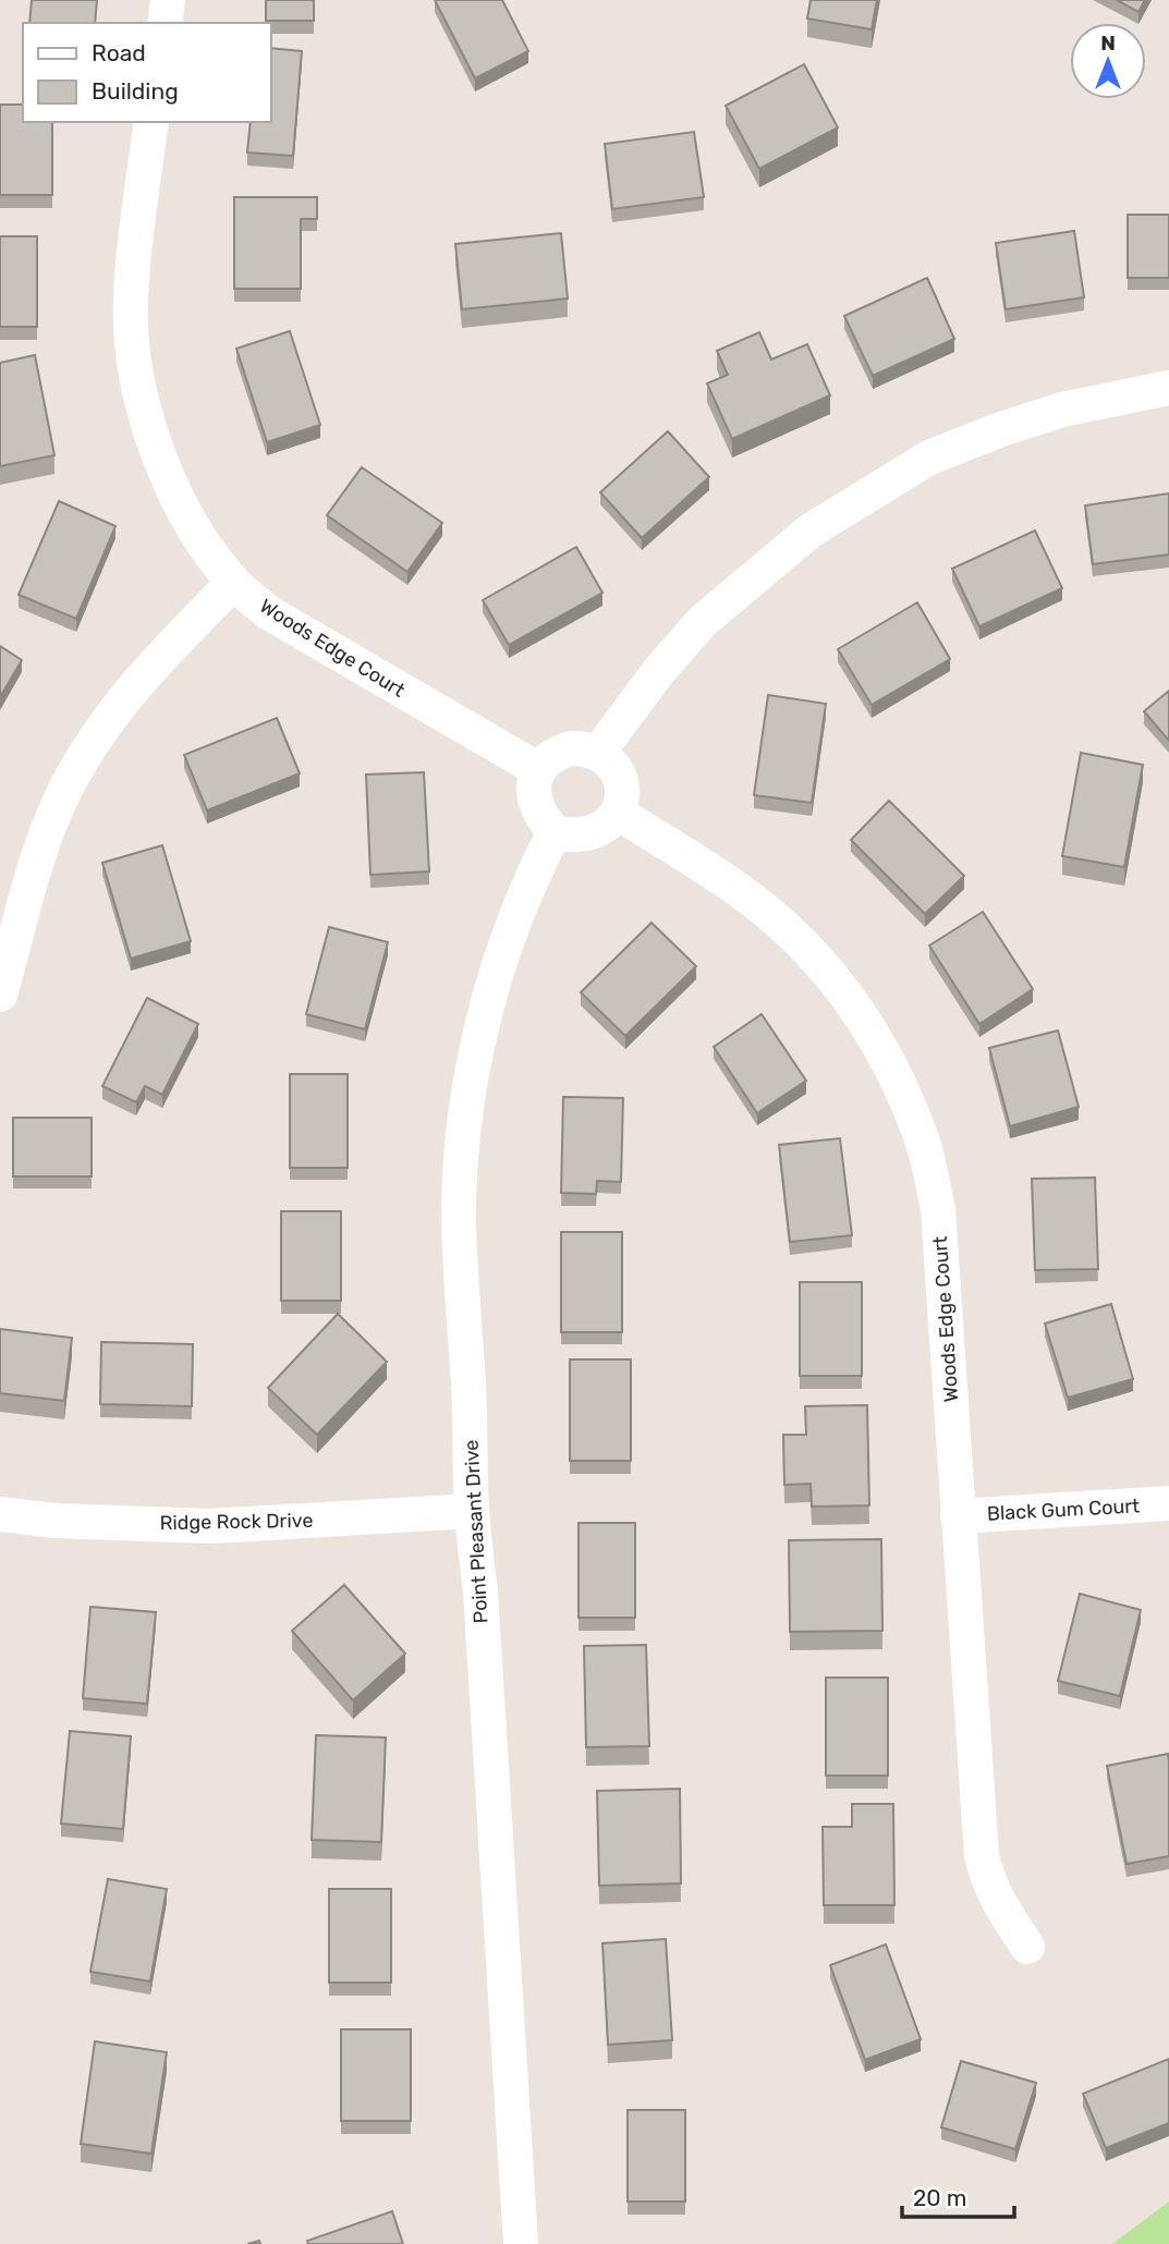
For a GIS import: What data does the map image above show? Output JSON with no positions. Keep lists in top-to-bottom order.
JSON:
{
  "streets": {
    "street": [
      "Woods Edge Court",
      "Black Gum Court",
      "Ridge Rock Drive",
      "Point Pleasant Drive"
    ]
  },
  "crossings": [
    ["Woods Edge Court", "Black Gum Court"],
    ["Woods Edge Court", "Point Pleasant Drive"],
    ["Ridge Rock Drive", "Point Pleasant Drive"]
  ],
  "legend": ["Road", "Building"],
  "scale_bar": "20 m",
  "north": "top"
}
